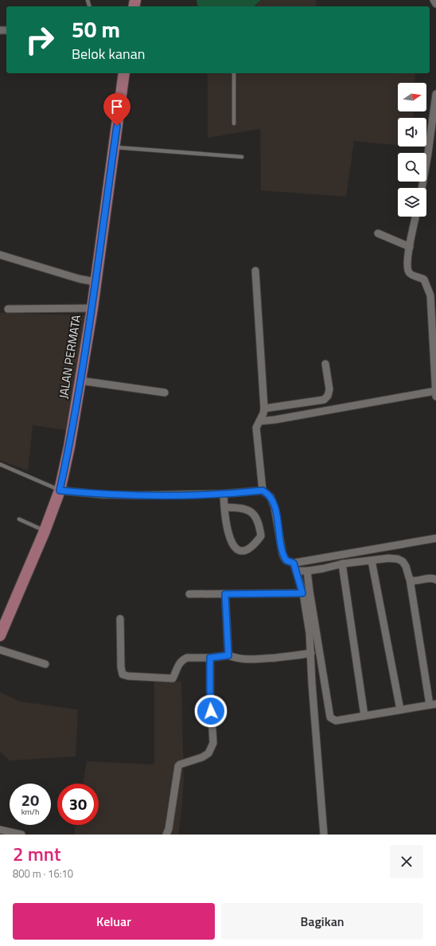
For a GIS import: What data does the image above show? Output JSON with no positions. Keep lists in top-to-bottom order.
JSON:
{
  "streets": {
    "main road": ["JALAN PERMATA"]
  },
  "north": "right",
  "page": {
    "turn": ["50 m", "Belok kanan"],
    "speed": "20 km/h",
    "limit": "30",
    "heading": ["2 mnt", "800 m · 16:10"],
    "buttons": ["Keluar", "Bagikan"]
  }
}
